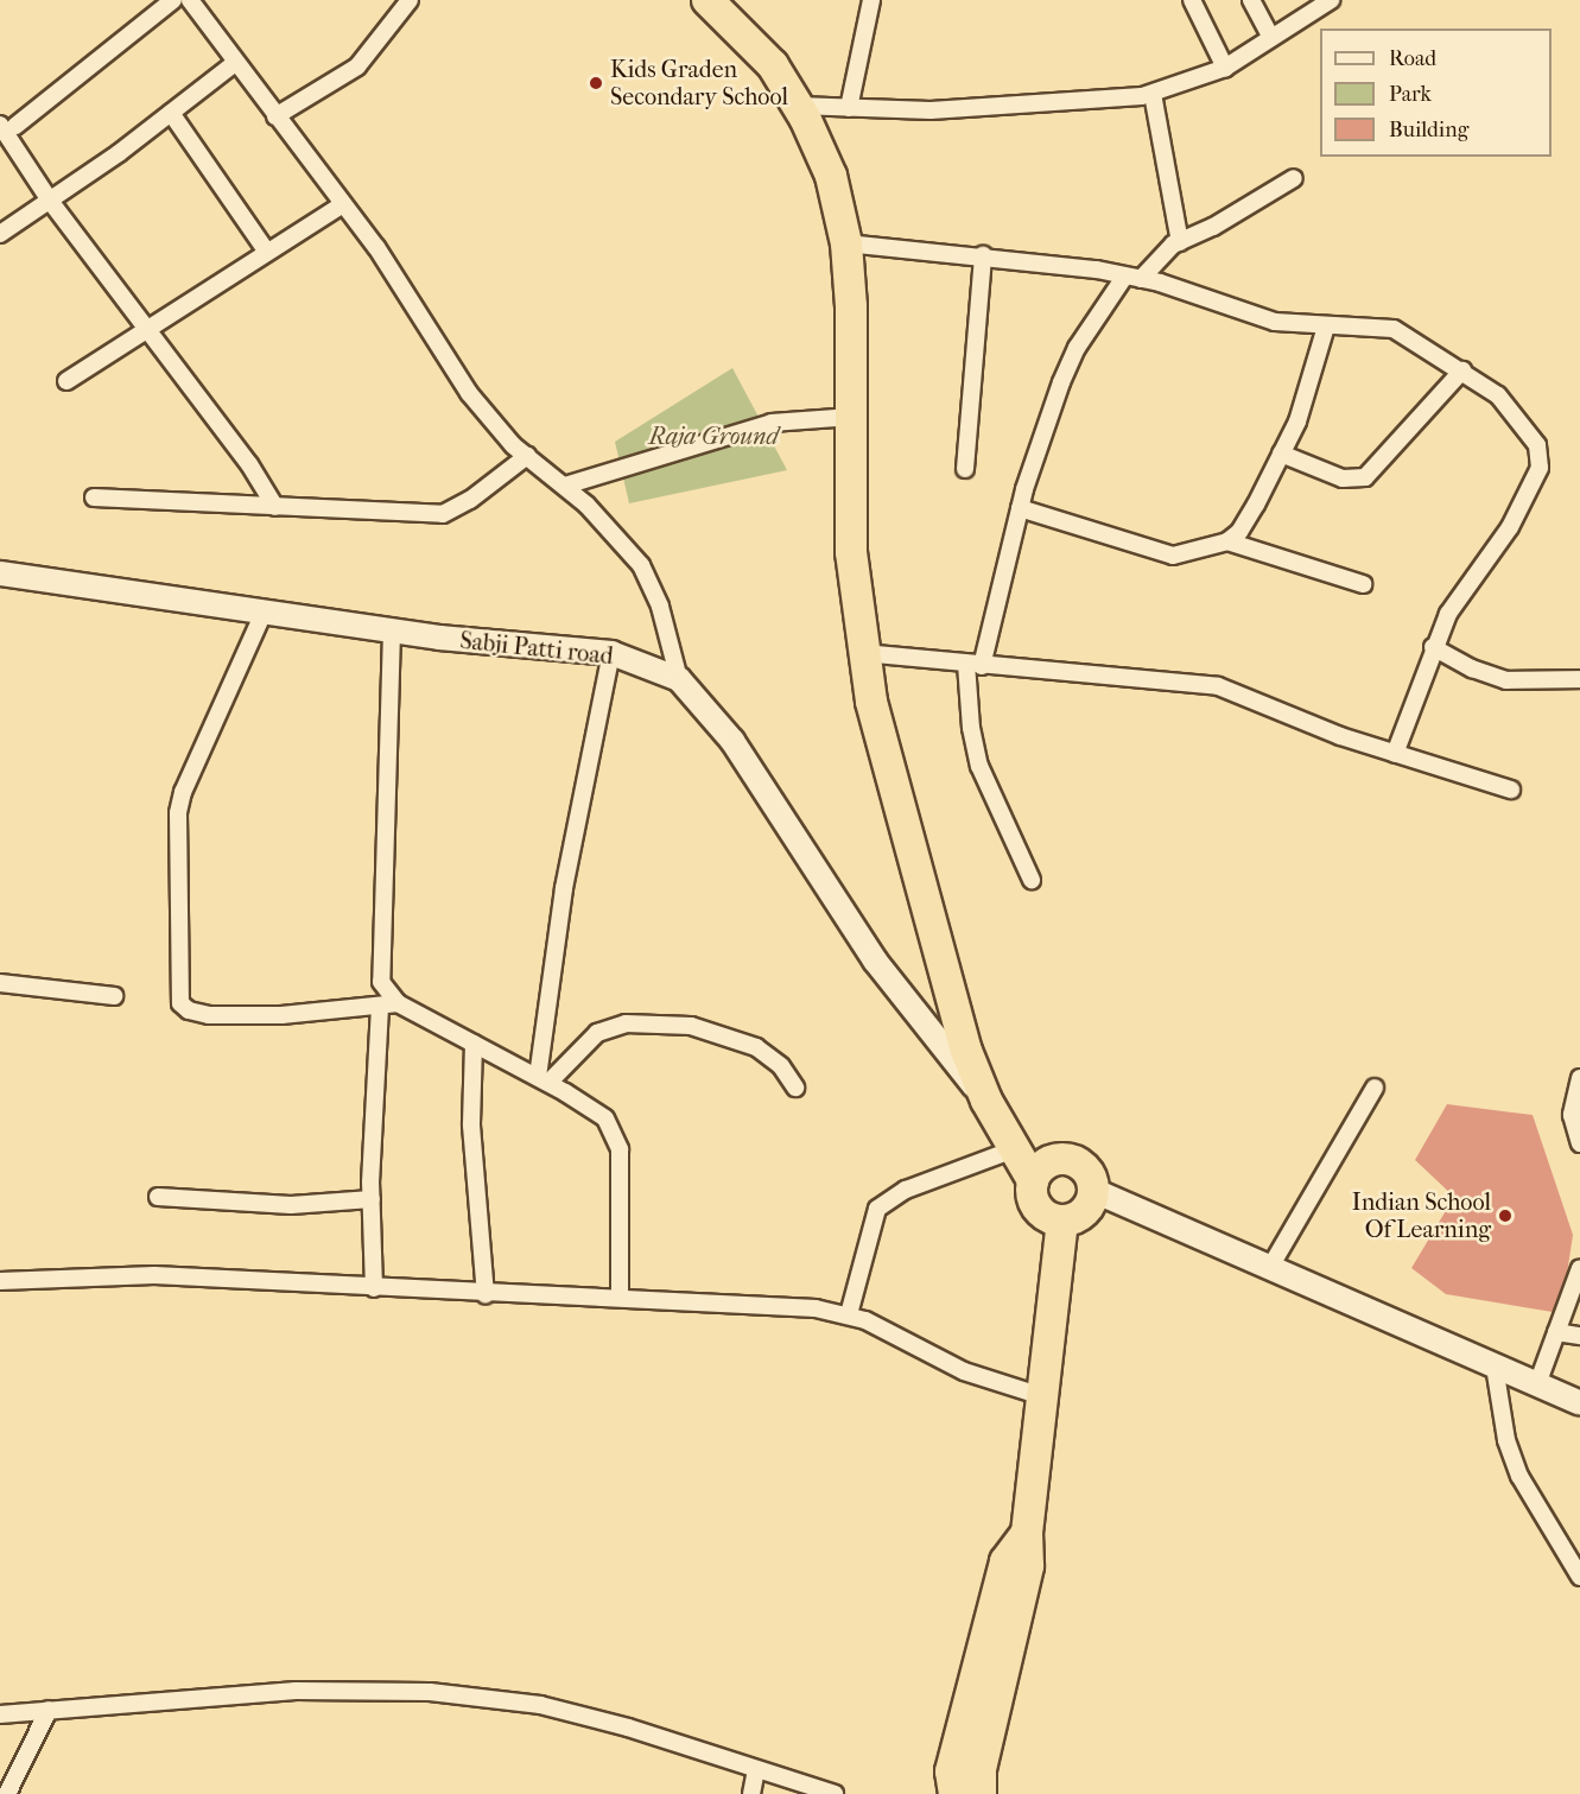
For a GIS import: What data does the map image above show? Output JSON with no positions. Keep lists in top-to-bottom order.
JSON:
{
  "streets": {
    "main road": ["Sabji Patti road"]
  },
  "parks": ["Raja Ground"],
  "places": ["Kids Graden Secondary School", "Indian School Of Learning"],
  "legend": ["Road", "Park", "Building"]
}
